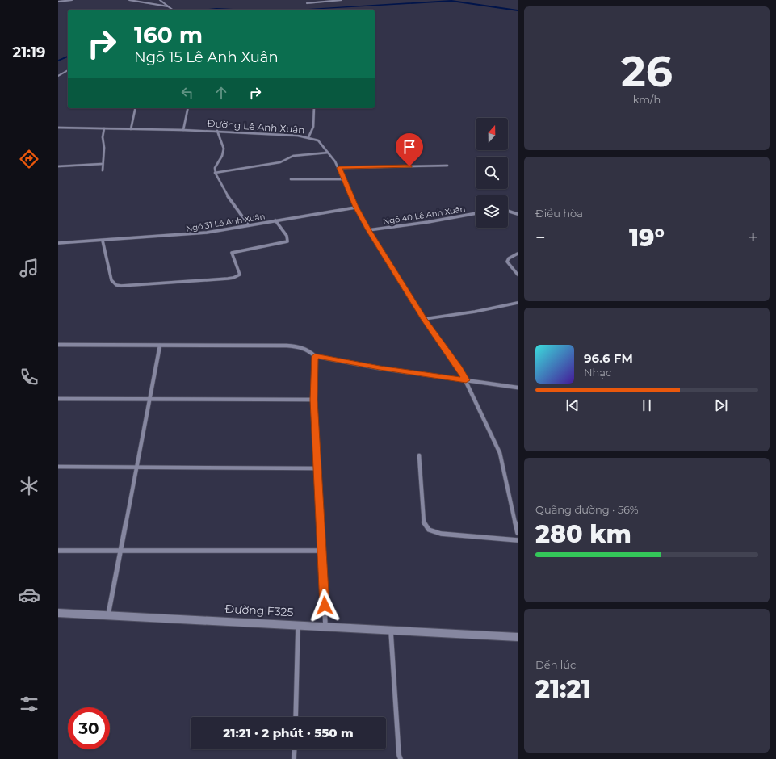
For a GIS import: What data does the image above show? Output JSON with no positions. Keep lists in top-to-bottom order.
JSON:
{
  "streets": {
    "main road": ["Đường F325"],
    "street": ["Đường Lê Anh Xuân", "Ngõ 40 Lê Anh Xuân", "Ngõ 31 Lê Anh Xuân"]
  },
  "crossings": [
    ["Đường Lê Anh Xuân", "Ngõ 40 Lê Anh Xuân"],
    ["Đường Lê Anh Xuân", "Ngõ 31 Lê Anh Xuân"]
  ],
  "north": "top",
  "page": {
    "tabs": "21:19",
    "tile": [
      ["26", "km/h"],
      "Điều hòa",
      ["Quãng đường · 56%", "280 km"],
      ["Đến lúc", "21:21"]
    ],
    "turn": ["160 m", "Ngõ 15 Lê Anh Xuân"],
    "heat": ["−", "19°", "+"],
    "song": ["96.6 FM", "Nhạc"],
    "limit": "30",
    "trip": "21:21 · 2 phút · 550 m"
  }
}
